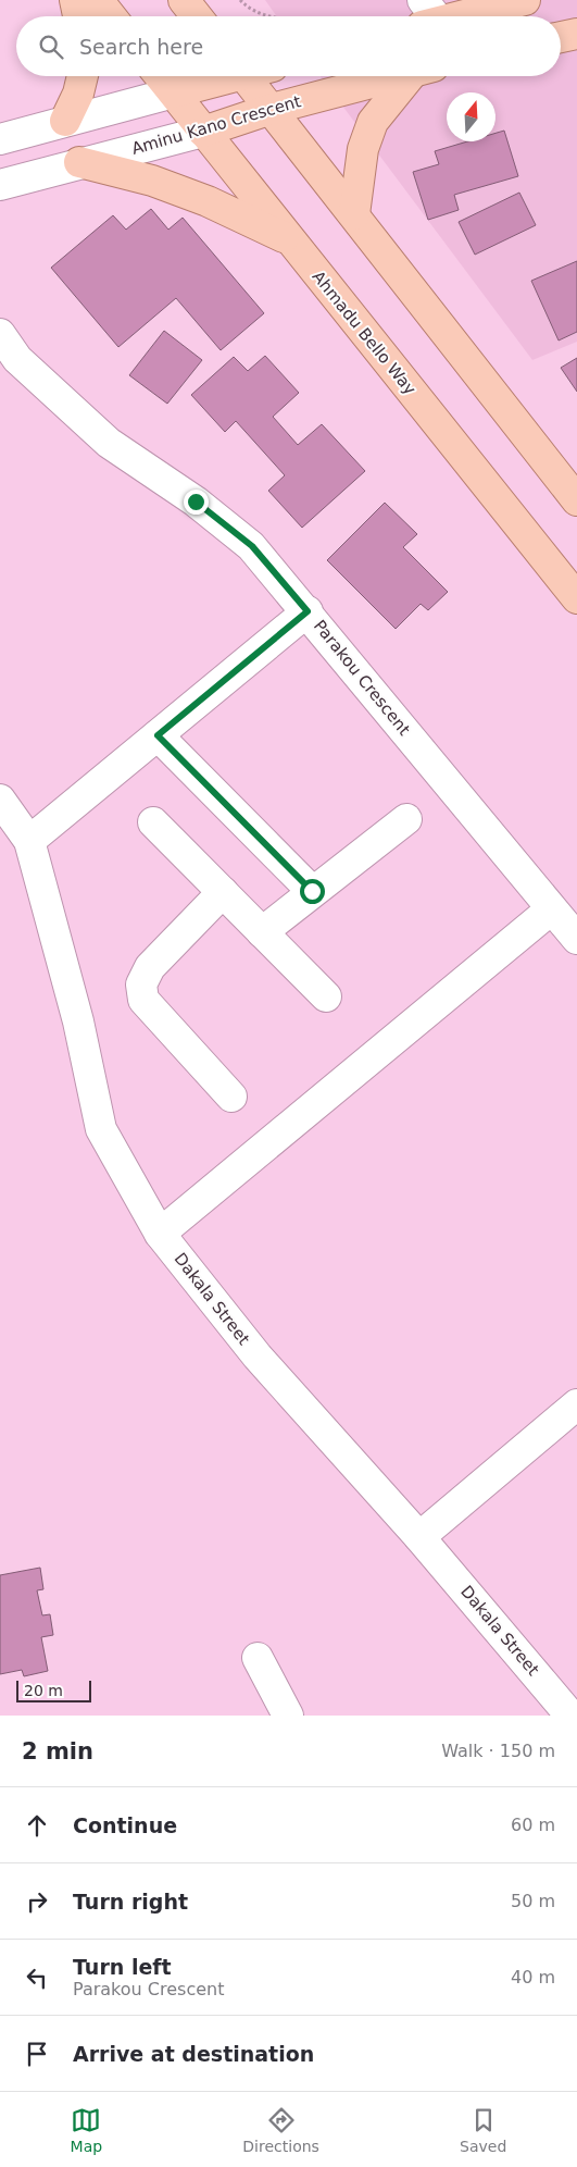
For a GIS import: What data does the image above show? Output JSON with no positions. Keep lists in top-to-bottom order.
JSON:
{
  "streets": {
    "main road": ["Aminu Kano Crescent", "Ahmadu Bello Way"],
    "street": ["Parakou Crescent", "Dakala Street"]
  },
  "crossings": [
    ["Aminu Kano Crescent", "Ahmadu Bello Way"]
  ],
  "scale_bar": "20 m",
  "north": "top",
  "page": {
    "search": "Search here",
    "scale": "20 m",
    "heading": ["2 min", "Walk · 150 m"],
    "list": [
      ["Continue", "60 m"],
      ["Turn right", "50 m"],
      ["Turn left", "Parakou Crescent", "40 m"],
      "Arrive at destination"
    ],
    "nav": ["Map", "Directions", "Saved"]
  }
}
